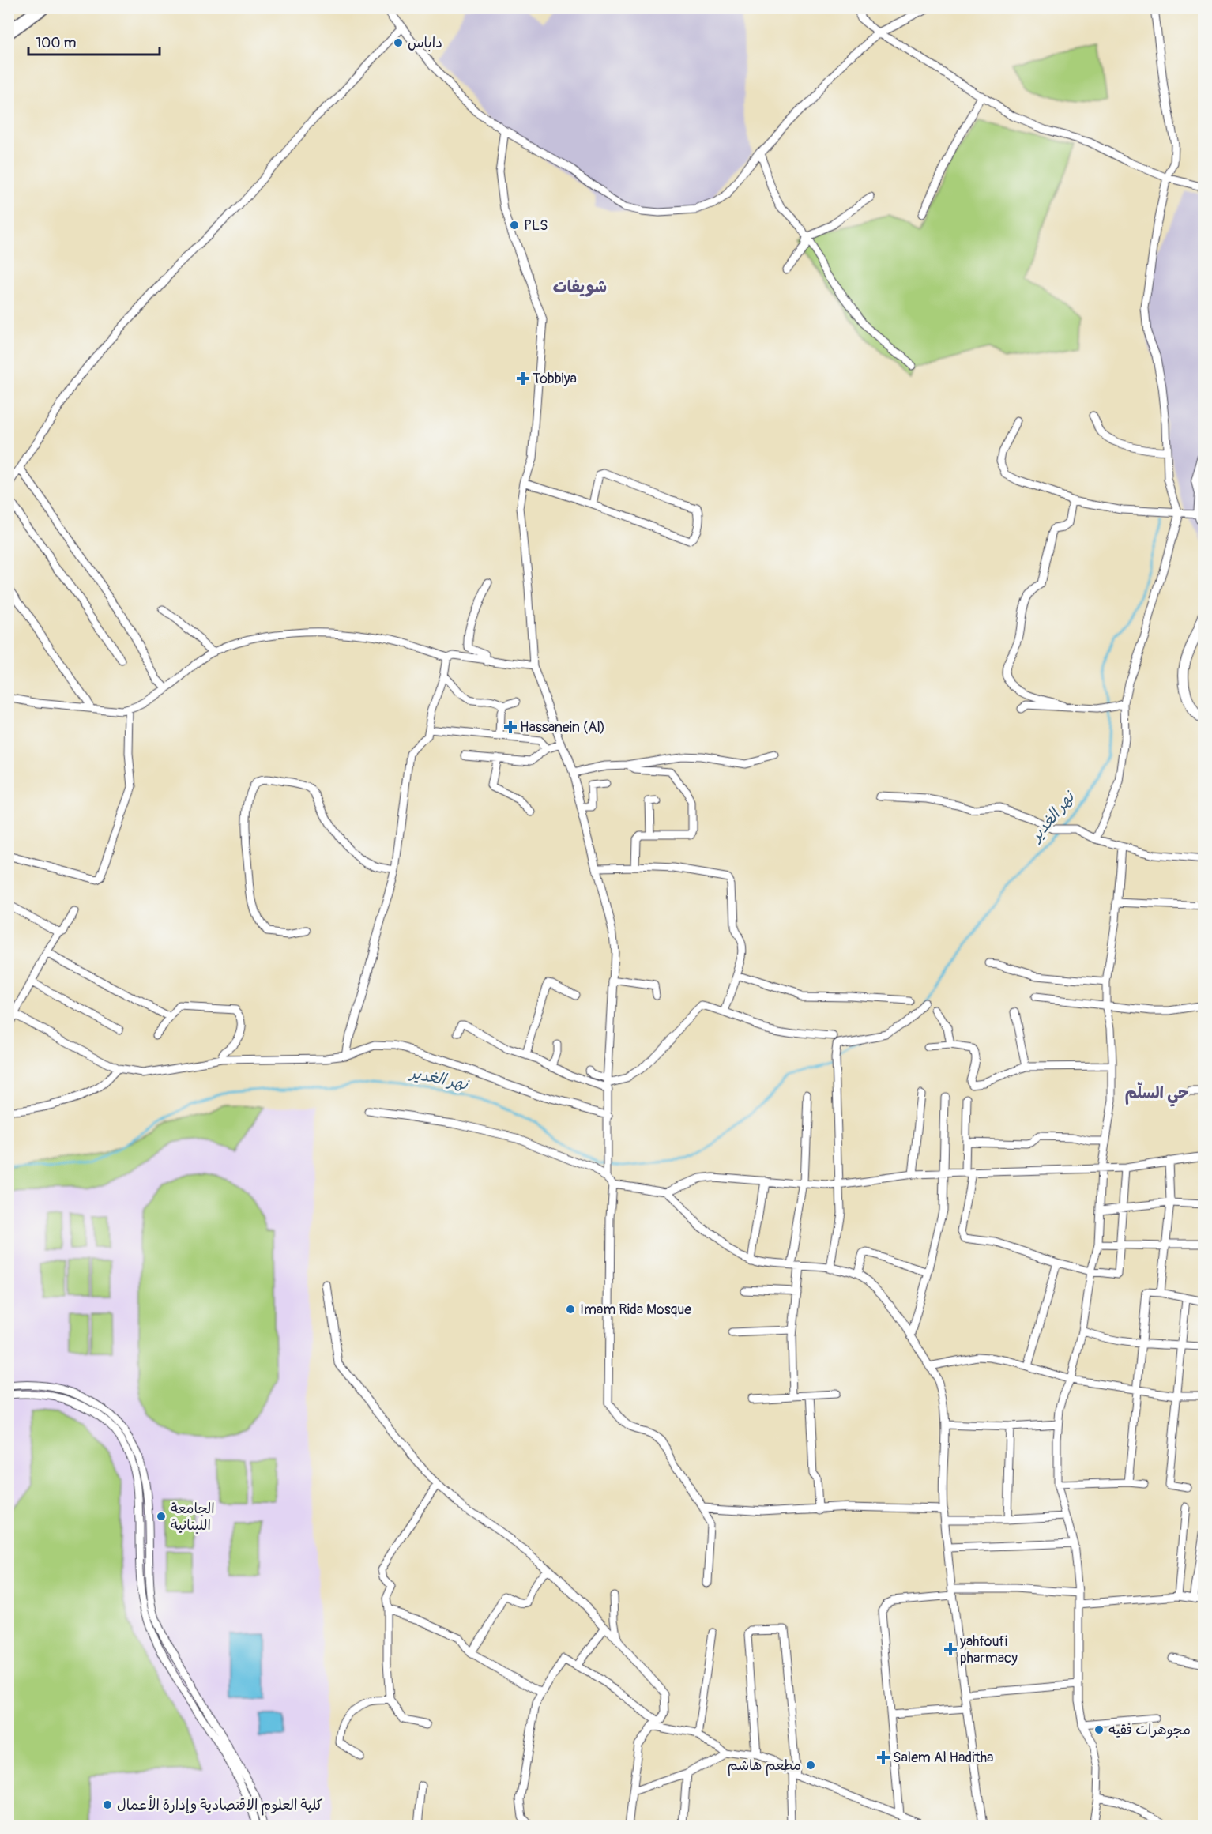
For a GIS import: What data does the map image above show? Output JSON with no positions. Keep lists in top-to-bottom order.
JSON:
{
  "districts": ["شويفات", "حي السلّم"],
  "water": ["نهر الغدير"],
  "places": {
    "other": [
      "داباس",
      "PLS",
      "Imam Rida Mosque",
      "الجامعة اللبنانية",
      "مجوهرات فقيه",
      "مطعم هاشم",
      "كلية العلوم الاقتصادية وإدارة الأعمال"
    ],
    "health": [
      "Tobbiya",
      "Hassanein (Al)",
      "yahfoufi pharmacy",
      "Salem Al Haditha"
    ]
  },
  "scale_bar": "100 m"
}
